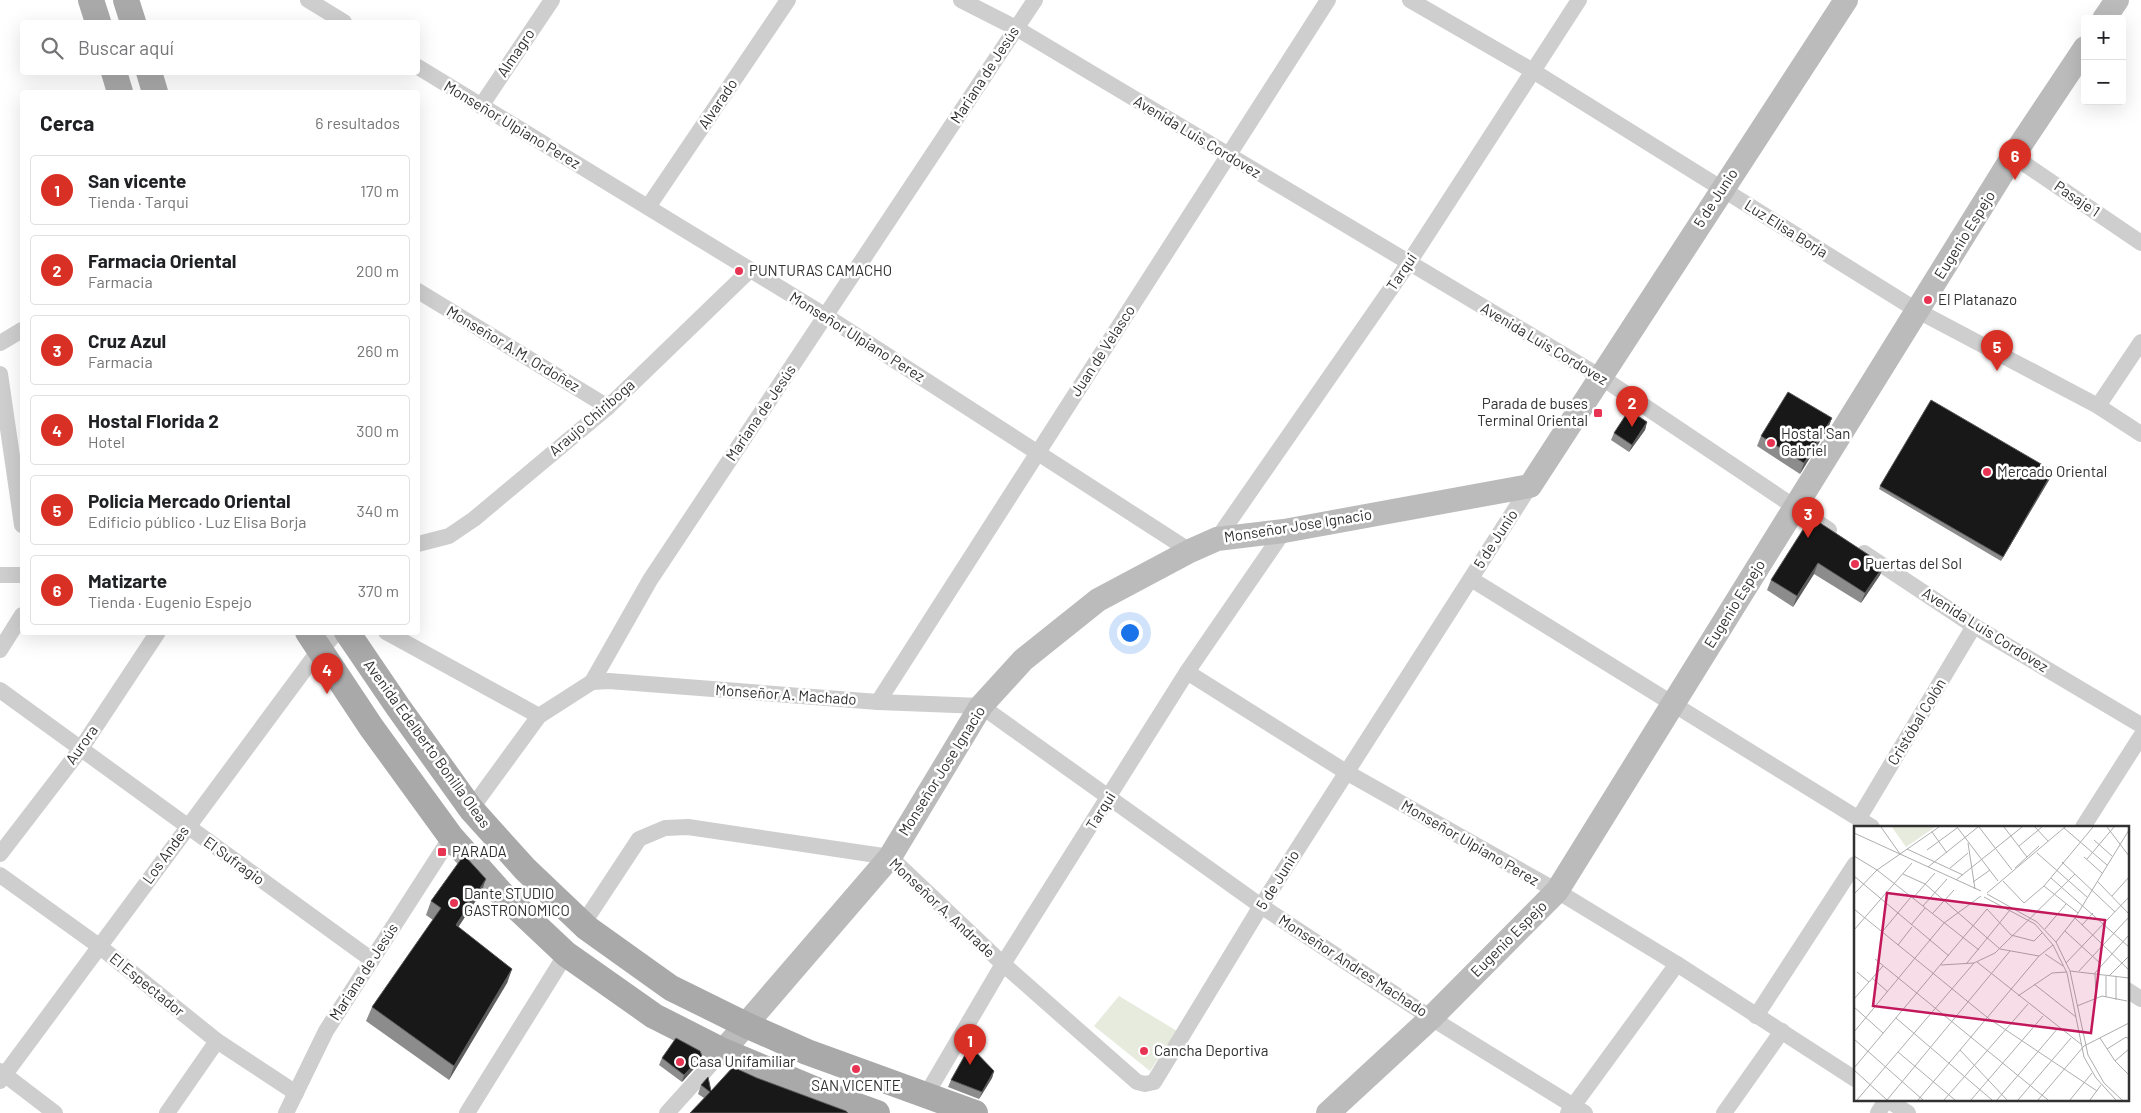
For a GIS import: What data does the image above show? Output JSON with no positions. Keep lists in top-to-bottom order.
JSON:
{
  "streets": {
    "main road": ["Avenida Edelberto Bonilla Oleas"],
    "street": [
      "Almagro",
      "Mariana de Jesús",
      "Alvarado",
      "Monseñor Ulpiano Perez",
      "Avenida Luis Cordovez",
      "5 de Junio",
      "Pasaje 1",
      "Luz Elisa Borja",
      "Eugenio Espejo",
      "Tarqui",
      "Monseñor A.M. Ordoñez",
      "Juan de Velasco",
      "Araujo Chiriboga",
      "Monseñor Jose Ignacio",
      "Monseñor A. Machado",
      "Cristóbal Colón",
      "Aurora",
      "Los Andes",
      "El Sufragio",
      "Monseñor A. Andrade",
      "Monseñor Andres Machado",
      "El Espectador"
    ]
  },
  "crossings": [
    ["Almagro", "Monseñor Ulpiano Perez"],
    ["Mariana de Jesús", "Monseñor Ulpiano Perez"],
    ["Mariana de Jesús", "Avenida Luis Cordovez"],
    ["Mariana de Jesús", "Monseñor A. Machado"],
    ["Mariana de Jesús", "Avenida Edelberto Bonilla Oleas"],
    ["Mariana de Jesús", "El Sufragio"],
    ["Mariana de Jesús", "El Espectador"],
    ["Alvarado", "Monseñor Ulpiano Perez"],
    ["Monseñor Ulpiano Perez", "5 de Junio"],
    ["Monseñor Ulpiano Perez", "Eugenio Espejo"],
    ["Monseñor Ulpiano Perez", "Tarqui"],
    ["Monseñor Ulpiano Perez", "Juan de Velasco"],
    ["Monseñor Ulpiano Perez", "Araujo Chiriboga"],
    ["Monseñor Ulpiano Perez", "Monseñor Jose Ignacio"],
    ["Avenida Luis Cordovez", "5 de Junio"],
    ["Avenida Luis Cordovez", "Eugenio Espejo"],
    ["Avenida Luis Cordovez", "Tarqui"],
    ["Avenida Luis Cordovez", "Juan de Velasco"],
    ["Avenida Luis Cordovez", "Cristóbal Colón"],
    ["5 de Junio", "Luz Elisa Borja"],
    ["5 de Junio", "Monseñor Jose Ignacio"],
    ["5 de Junio", "Monseñor A. Andrade"],
    ["5 de Junio", "Monseñor Andres Machado"],
    ["Pasaje 1", "Eugenio Espejo"],
    ["Luz Elisa Borja", "Eugenio Espejo"],
    ["Luz Elisa Borja", "Tarqui"],
    ["Eugenio Espejo", "Monseñor Andres Machado"],
    ["Tarqui", "Monseñor Jose Ignacio"],
    ["Tarqui", "Avenida Edelberto Bonilla Oleas"],
    ["Tarqui", "Monseñor A. Andrade"],
    ["Tarqui", "Monseñor Andres Machado"],
    ["Monseñor A.M. Ordoñez", "Araujo Chiriboga"],
    ["Juan de Velasco", "Monseñor A. Machado"],
    ["Monseñor Jose Ignacio", "Monseñor A. Machado"],
    ["Monseñor Jose Ignacio", "Avenida Edelberto Bonilla Oleas"],
    ["Monseñor Jose Ignacio", "Monseñor A. Andrade"],
    ["Monseñor Jose Ignacio", "Monseñor Andres Machado"],
    ["Monseñor A. Machado", "Monseñor Andres Machado"],
    ["Avenida Edelberto Bonilla Oleas", "Monseñor A. Andrade"],
    ["Aurora", "El Sufragio"],
    ["Los Andes", "El Sufragio"],
    ["Los Andes", "El Espectador"]
  ],
  "places": {
    "other": [
      "PUNTURAS CAMACHO",
      "El Platanazo",
      "Hostal San Gabriel",
      "Mercado Oriental",
      "Puertas del Sol",
      "Dante STUDIO GASTRONOMICO",
      "Cancha Deportiva",
      "Casa Unifamiliar",
      "SAN VICENTE"
    ],
    "transit": ["Parada de buses Terminal Oriental", "PARADA"]
  },
  "page": {
    "map_buttons": ["+", "−"],
    "search": "Buscar aquí",
    "heading": ["Cerca", "6 resultados"],
    "pins": [
      "6",
      "5",
      "2",
      "3",
      "4",
      "1"
    ],
    "list": [
      {
        "mark": "1",
        "name": "San vicente",
        "note": "Tienda · Tarqui",
        "value": "170 m"
      },
      {
        "mark": "2",
        "name": "Farmacia Oriental",
        "note": "Farmacia",
        "value": "200 m"
      },
      {
        "mark": "3",
        "name": "Cruz Azul",
        "note": "Farmacia",
        "value": "260 m"
      },
      {
        "mark": "4",
        "name": "Hostal Florida 2",
        "note": "Hotel",
        "value": "300 m"
      },
      {
        "mark": "5",
        "name": "Policia Mercado Oriental",
        "note": "Edificio público · Luz Elisa Borja",
        "value": "340 m"
      },
      {
        "mark": "6",
        "name": "Matizarte",
        "note": "Tienda · Eugenio Espejo",
        "value": "370 m"
      }
    ]
  }
}
